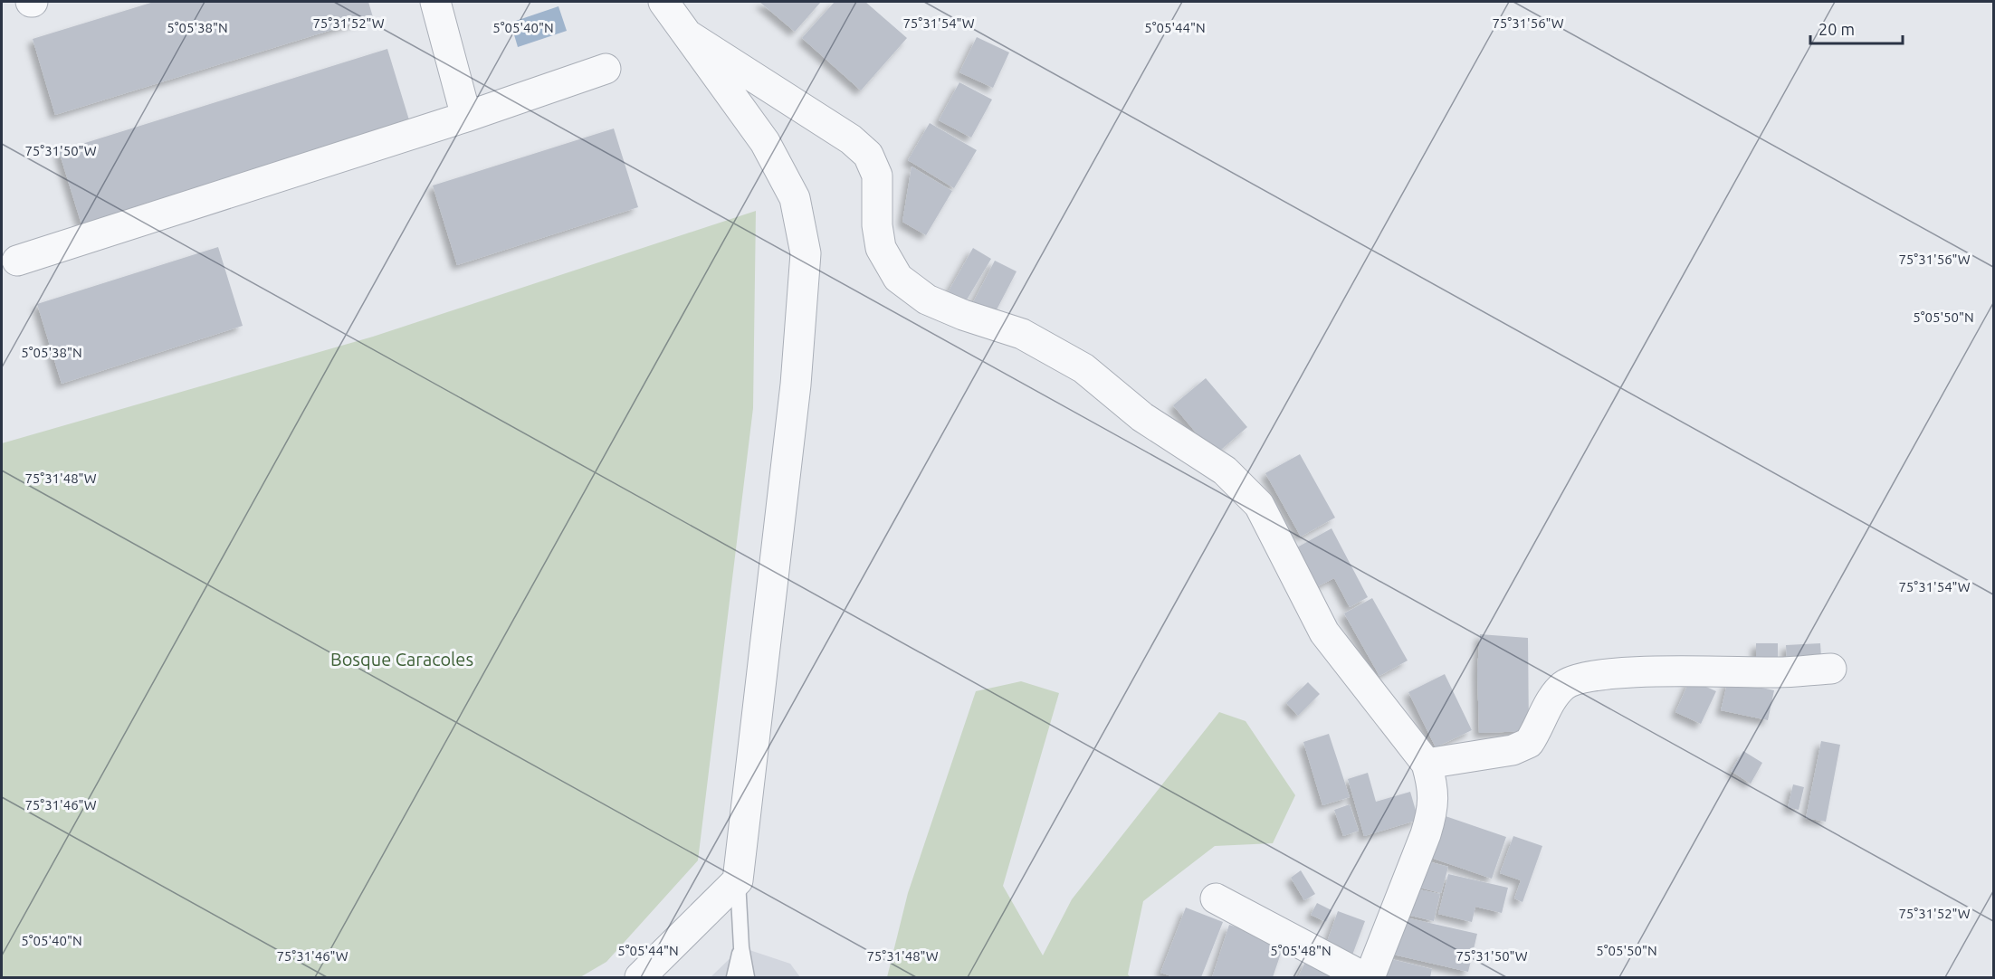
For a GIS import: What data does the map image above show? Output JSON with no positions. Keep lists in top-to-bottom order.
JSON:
{
  "parks": ["Bosque Caracoles"],
  "scale_bar": "20 m",
  "coordinates": [
    "75°31'52\"W",
    "75°31'54\"W",
    "75°31'56\"W",
    "5°05'38\"N",
    "5°05'40\"N",
    "5°05'44\"N",
    "75°31'50\"W",
    "5°05'50\"N",
    "75°31'48\"W",
    "75°31'46\"W",
    "5°05'48\"N"
  ]
}
